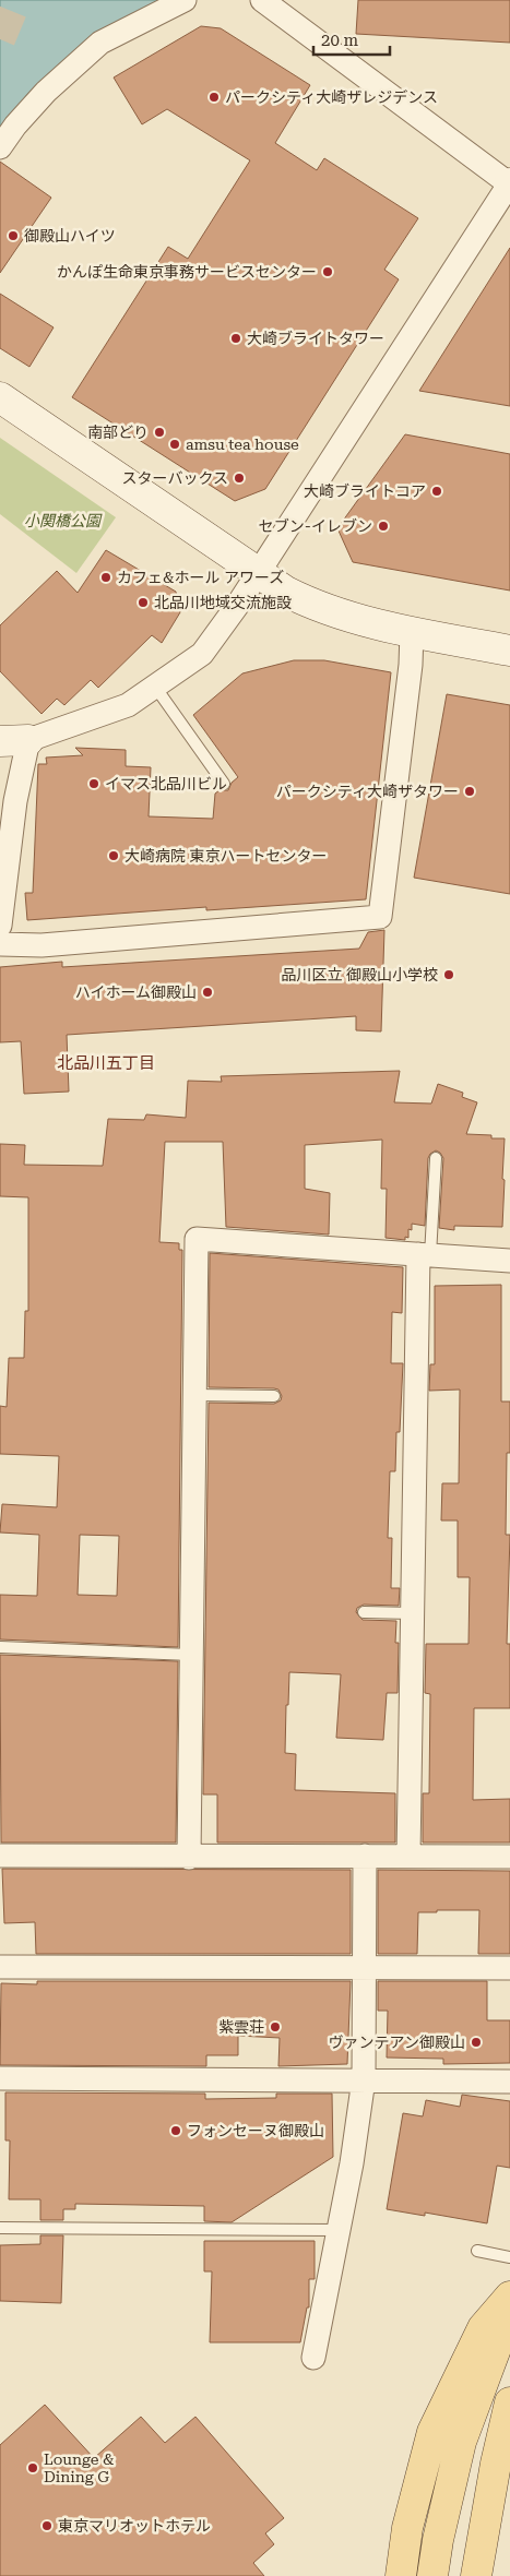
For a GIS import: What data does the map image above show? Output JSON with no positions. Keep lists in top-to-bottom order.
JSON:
{
  "districts": ["北品川五丁目"],
  "parks": ["小関橋公園"],
  "places": [
    "パークシティ大崎ザレジデンス",
    "御殿山ハイツ",
    "かんぽ生命東京事務サービスセンター",
    "大崎ブライトタワー",
    "南部どり",
    "amsu tea house",
    "スターバックス",
    "大崎ブライトコア",
    "セブン-イレブン",
    "カフェ&ホール アワーズ",
    "北品川地域交流施設",
    "イマス北品川ビル",
    "パークシティ大崎ザタワー",
    "大崎病院 東京ハートセンター",
    "品川区立 御殿山小学校",
    "ハイホーム御殿山",
    "紫雲荘",
    "ヴァンテアン御殿山",
    "フォンセーヌ御殿山",
    "Lounge & Dining G",
    "東京マリオットホテル"
  ],
  "scale_bar": "20 m"
}
